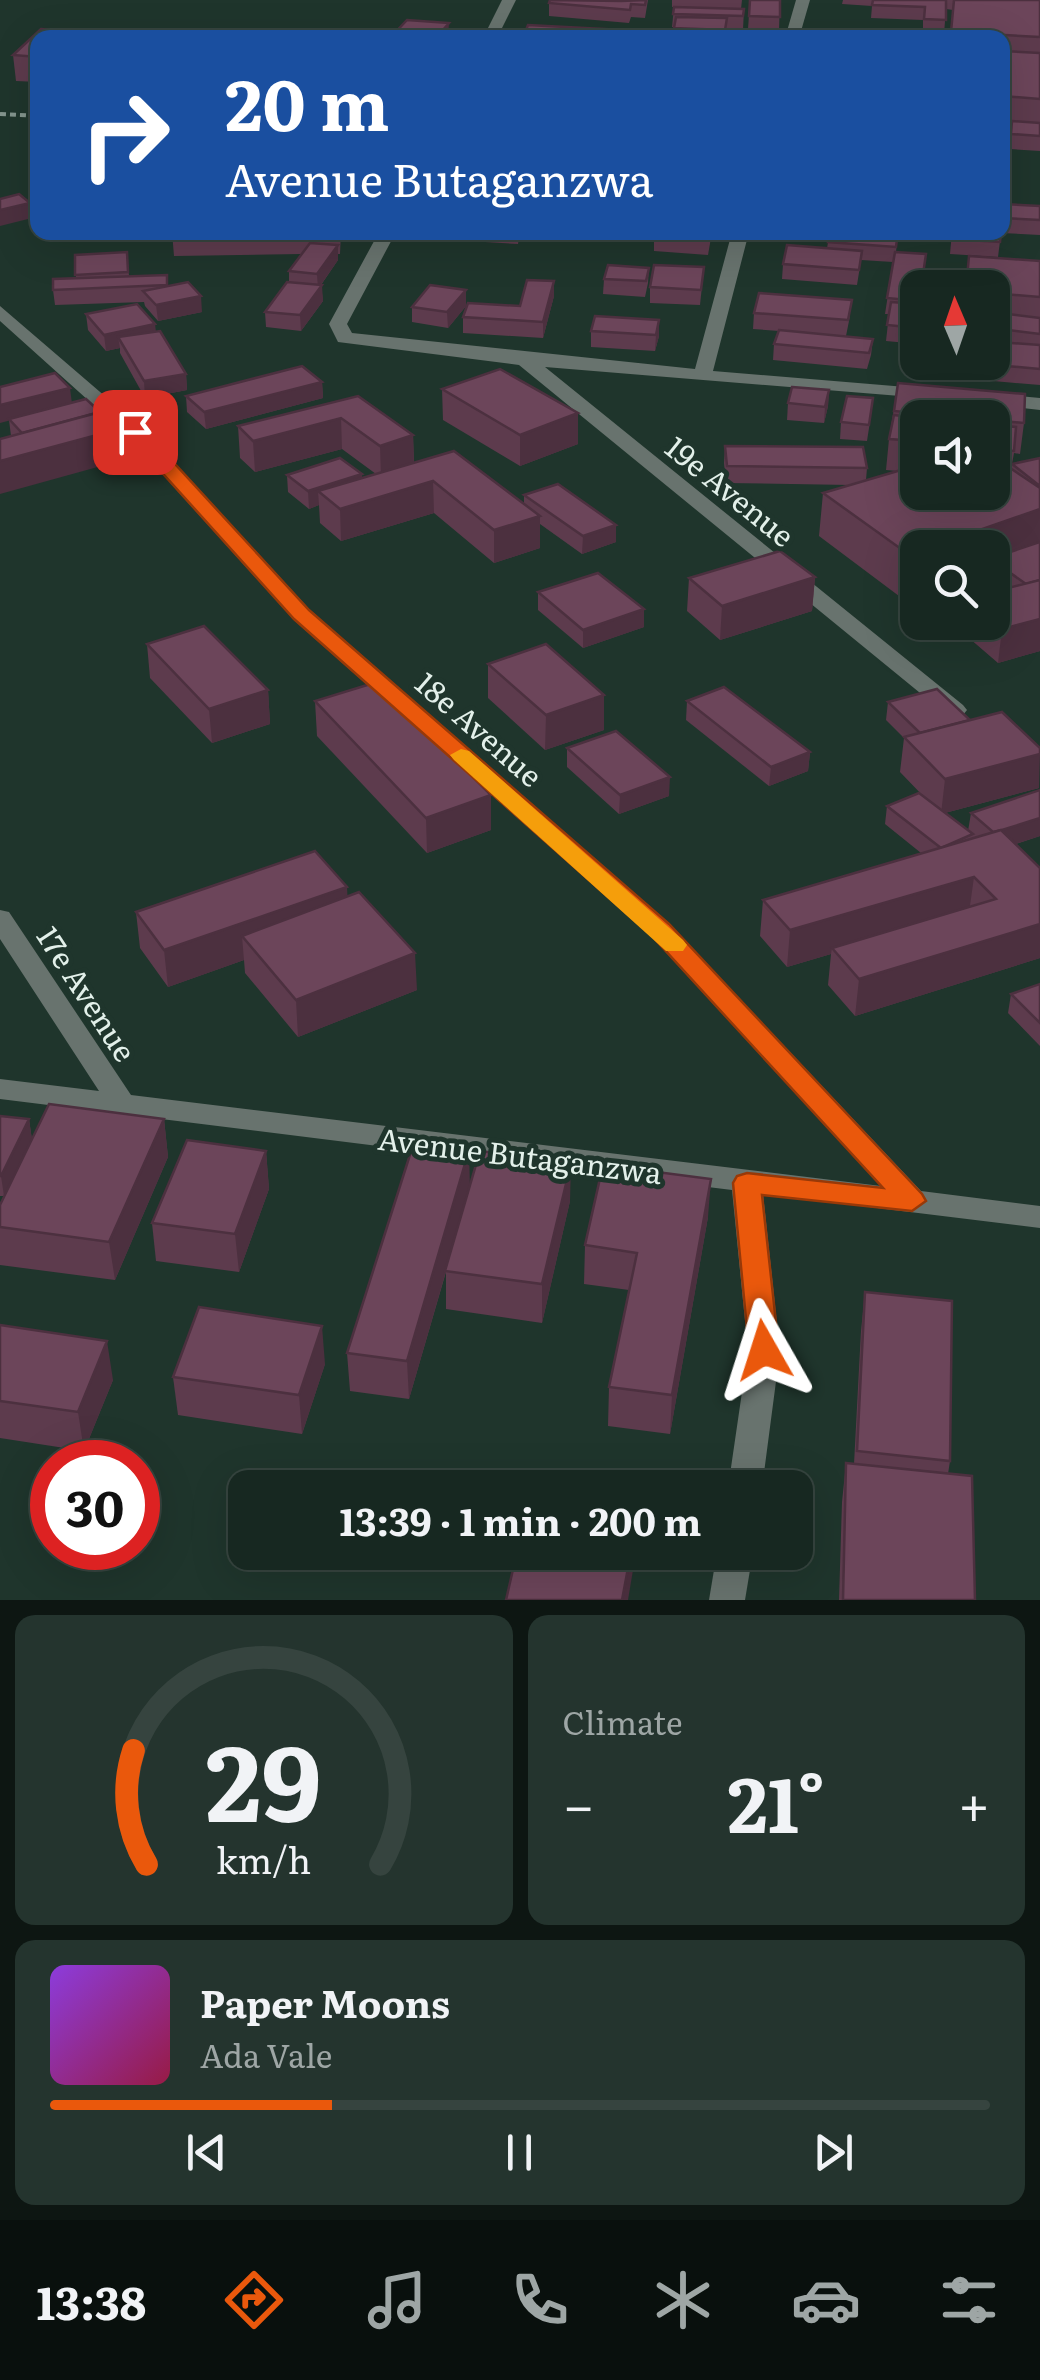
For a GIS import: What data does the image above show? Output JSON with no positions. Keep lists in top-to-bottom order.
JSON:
{
  "streets": {
    "street": [
      "19e Avenue",
      "18e Avenue",
      "17e Avenue",
      "Avenue Butaganzwa"
    ]
  },
  "crossings": [
    ["18e Avenue", "Avenue Butaganzwa"],
    ["17e Avenue", "Avenue Butaganzwa"]
  ],
  "north": "top",
  "page": {
    "turn": ["20 m", "Avenue Butaganzwa"],
    "limit": "30",
    "trip": "13:39 · 1 min · 200 m",
    "tile": "Climate",
    "heat": ["−", "21°", "+"],
    "song": ["Paper Moons", "Ada Vale"],
    "tabs": "13:38",
    "gauge": ["29", "km/h"]
  }
}
